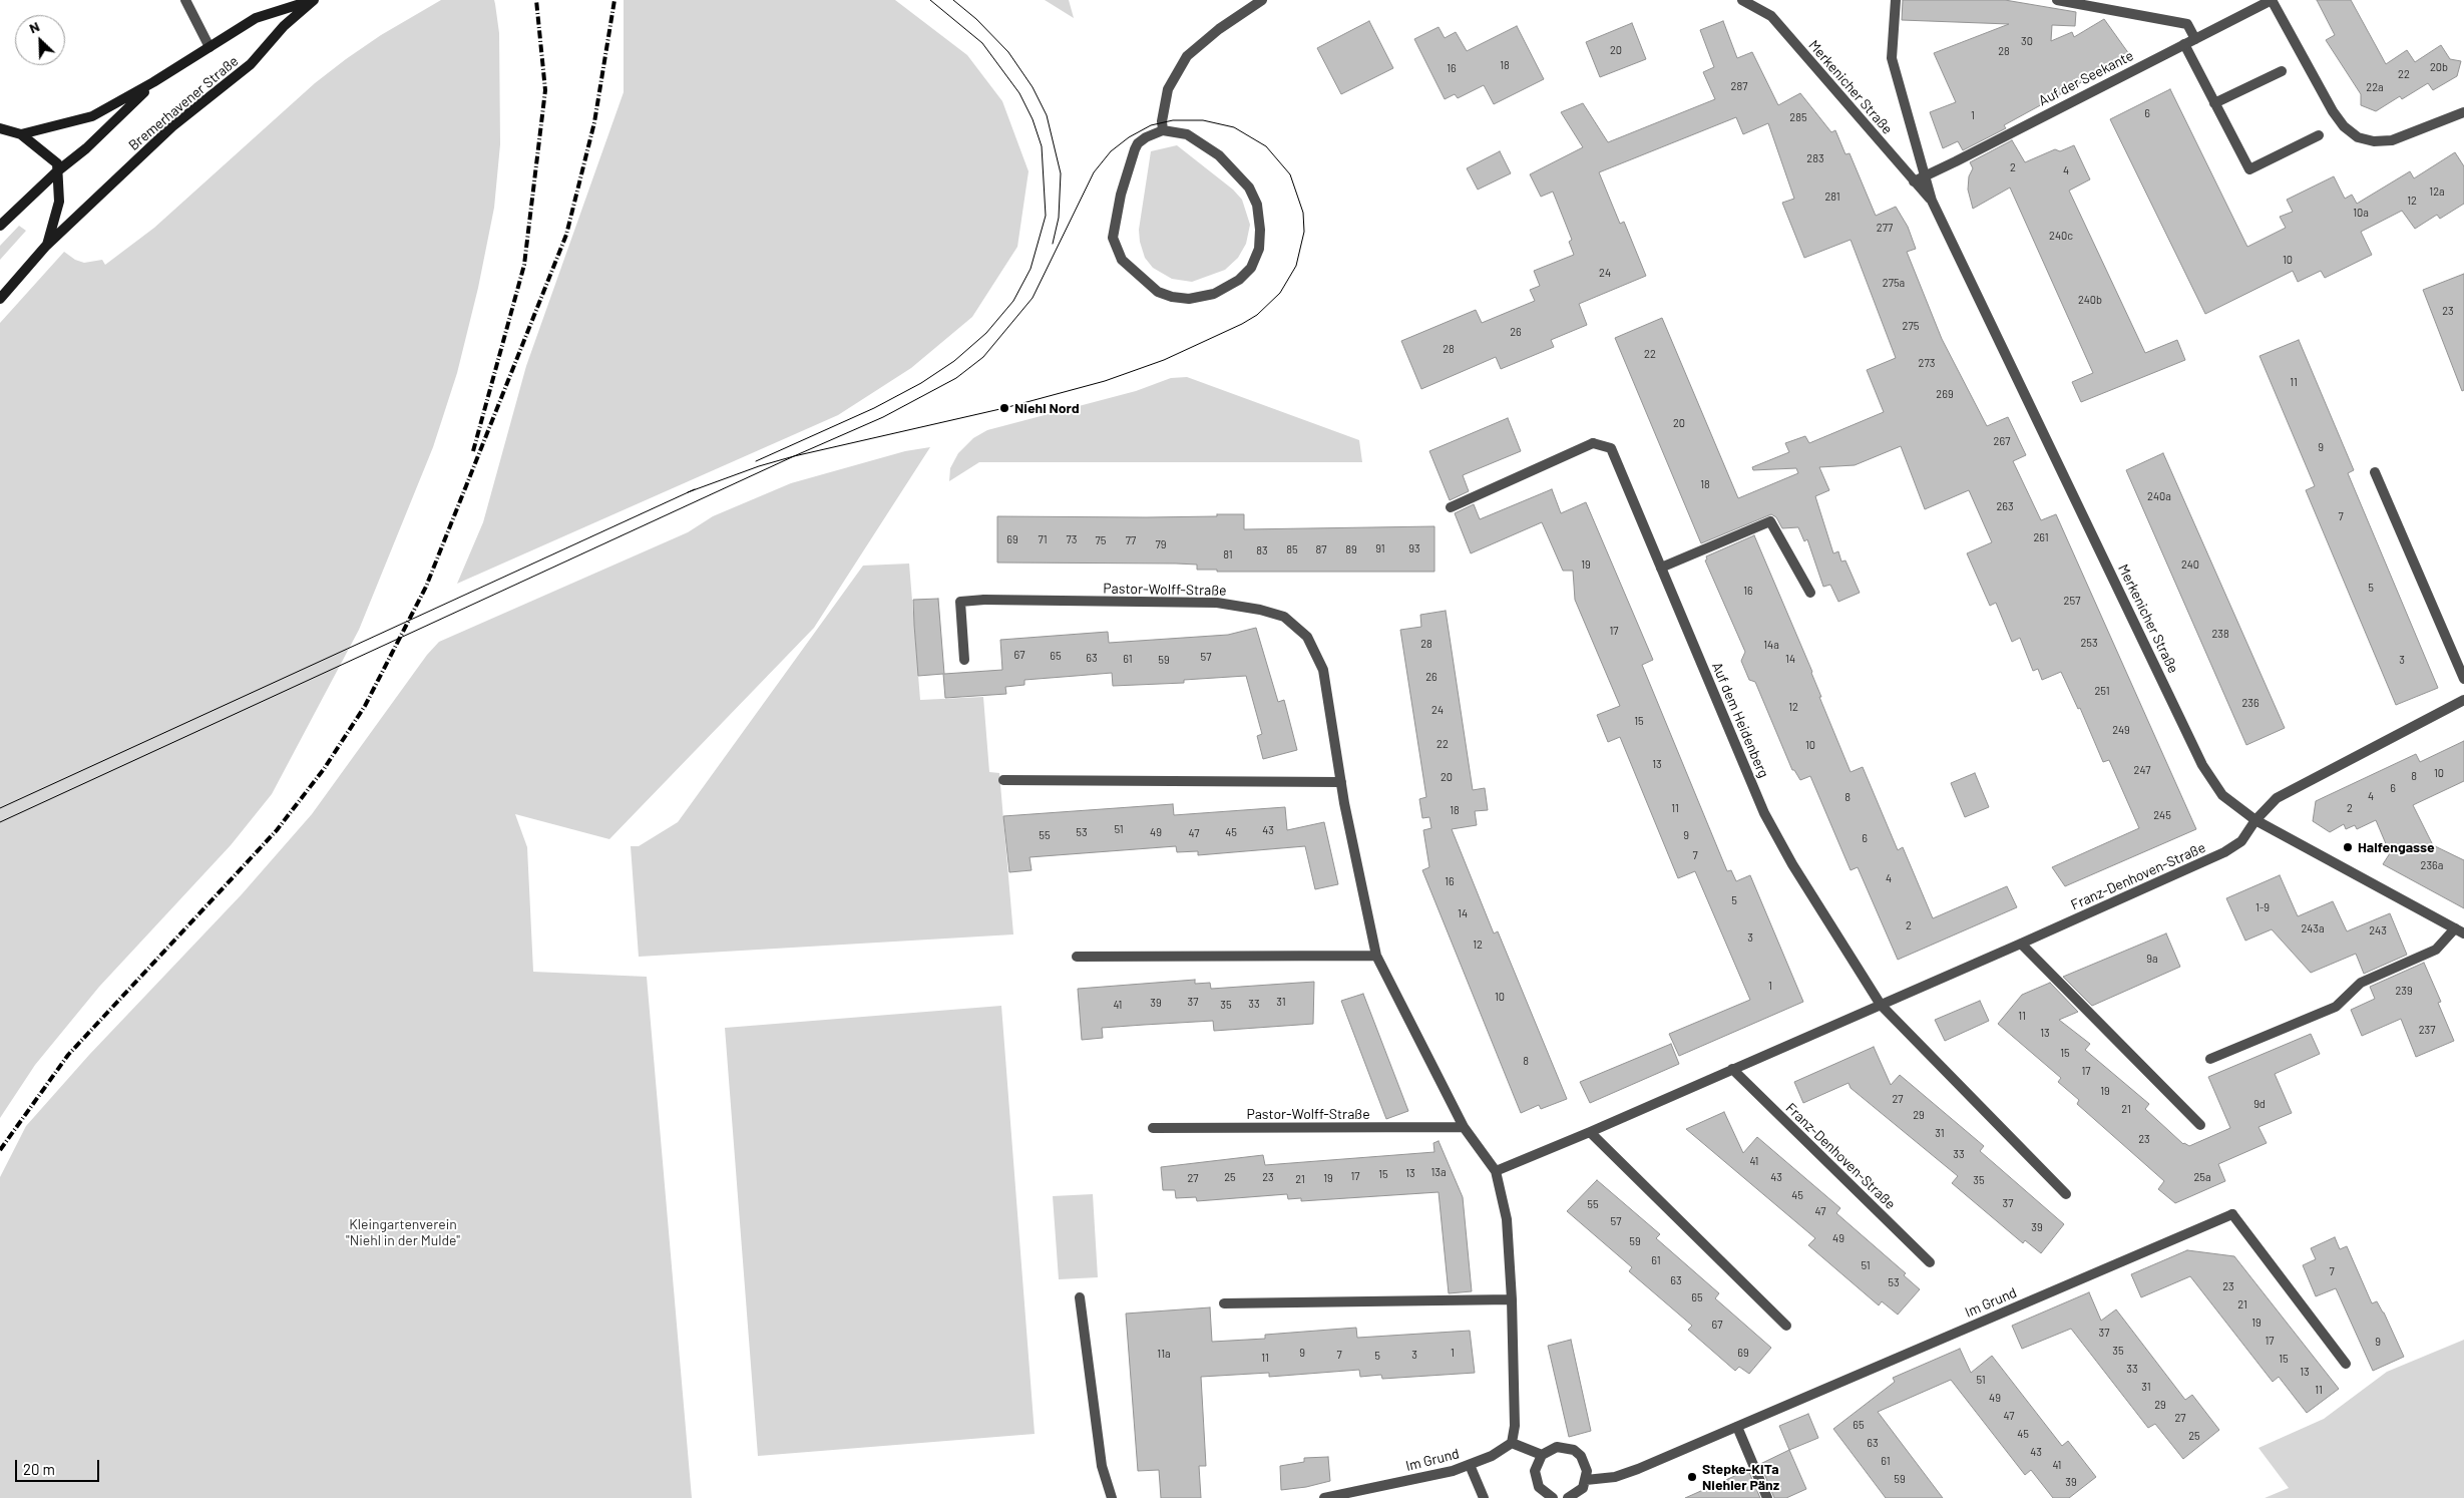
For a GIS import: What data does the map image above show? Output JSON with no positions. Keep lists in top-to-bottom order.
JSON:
{
  "streets": {
    "street": [
      "Auf der Seekante",
      "Merkenicher Straße",
      "Bremerhavener Straße",
      "Pastor-Wolff-Straße",
      "Auf dem Heidenberg",
      "Franz-Denhoven-Straße",
      "Im Grund"
    ]
  },
  "crossings": [
    ["Auf der Seekante", "Merkenicher Straße"],
    ["Merkenicher Straße", "Franz-Denhoven-Straße"],
    ["Pastor-Wolff-Straße", "Franz-Denhoven-Straße"],
    ["Pastor-Wolff-Straße", "Im Grund"],
    ["Auf dem Heidenberg", "Franz-Denhoven-Straße"]
  ],
  "parks": ["Kleingartenverein \"Niehl in der Mulde\""],
  "places": ["Niehl Nord", "Halfengasse", "Stepke-KiTa Niehler Pänz"],
  "house_numbers": [
    "30",
    "20",
    "28",
    "18",
    "20b",
    "16",
    "22",
    "287",
    "22a",
    "6",
    "1",
    "285",
    "283",
    "2",
    "4",
    "12a",
    "281",
    "12",
    "10a",
    "277",
    "240c",
    "10",
    "24",
    "275a",
    "240b",
    "23",
    "275",
    "26",
    "28",
    "22",
    "273",
    "11",
    "269",
    "20",
    "267",
    "9",
    "18",
    "240a",
    "263",
    "7",
    "261",
    "69",
    "71",
    "73",
    "75",
    "77",
    "79",
    "91",
    "93",
    "85",
    "87",
    "89",
    "83",
    "81",
    "19",
    "240",
    "5",
    "16",
    "257",
    "17",
    "238",
    "253",
    "28",
    "14a",
    "67",
    "65",
    "57",
    "63",
    "61",
    "14",
    "59",
    "3",
    "26",
    "251",
    "236",
    "12",
    "24",
    "15",
    "249",
    "22",
    "10",
    "13",
    "247",
    "10",
    "8",
    "20",
    "6",
    "4",
    "8",
    "11",
    "2",
    "18",
    "245",
    "51",
    "43",
    "53",
    "49",
    "45",
    "47",
    "55",
    "9",
    "6",
    "7",
    "236a",
    "4",
    "16",
    "5",
    "1-9",
    "14",
    "2",
    "243a",
    "243",
    "3",
    "12",
    "9a",
    "1",
    "239",
    "10",
    "37",
    "31",
    "39",
    "33",
    "41",
    "35",
    "11",
    "237",
    "13",
    "15",
    "8",
    "17",
    "19",
    "27",
    "9d",
    "21",
    "29",
    "31",
    "23",
    "33",
    "41",
    "13a",
    "13",
    "15",
    "17",
    "25",
    "23",
    "43",
    "25a",
    "27",
    "19",
    "21",
    "35",
    "45",
    "37",
    "55",
    "47",
    "57",
    "39",
    "49",
    "59",
    "61",
    "51",
    "7",
    "63",
    "53",
    "23",
    "65",
    "21",
    "19",
    "67",
    "37",
    "17",
    "9",
    "35",
    "9",
    "1",
    "69",
    "11a",
    "7",
    "3",
    "5",
    "11",
    "15",
    "33",
    "13",
    "51",
    "31",
    "11",
    "49",
    "29",
    "47",
    "27",
    "65",
    "45",
    "25",
    "63",
    "43",
    "61",
    "41",
    "59",
    "39"
  ],
  "scale_bar": "20 m",
  "north": "top left"
}
